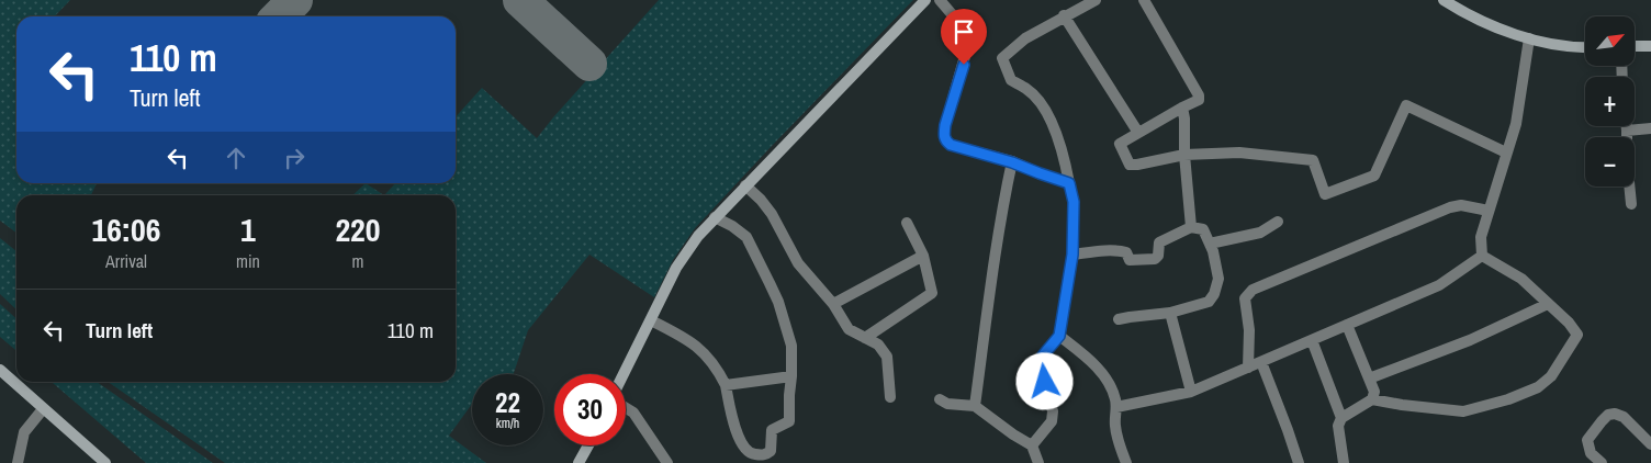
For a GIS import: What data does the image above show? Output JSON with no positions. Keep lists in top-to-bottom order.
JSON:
{
  "north": "top right",
  "page": {
    "map_buttons": ["+", "−"],
    "turn": ["110 m", "Turn left"],
    "eta": [
      "16:06",
      "Arrival",
      "1",
      "min",
      "220",
      "m"
    ],
    "list": [
      {
        "name": "Turn left",
        "value": "110 m"
      }
    ],
    "speed": "22 km/h",
    "limit": "30"
  }
}
